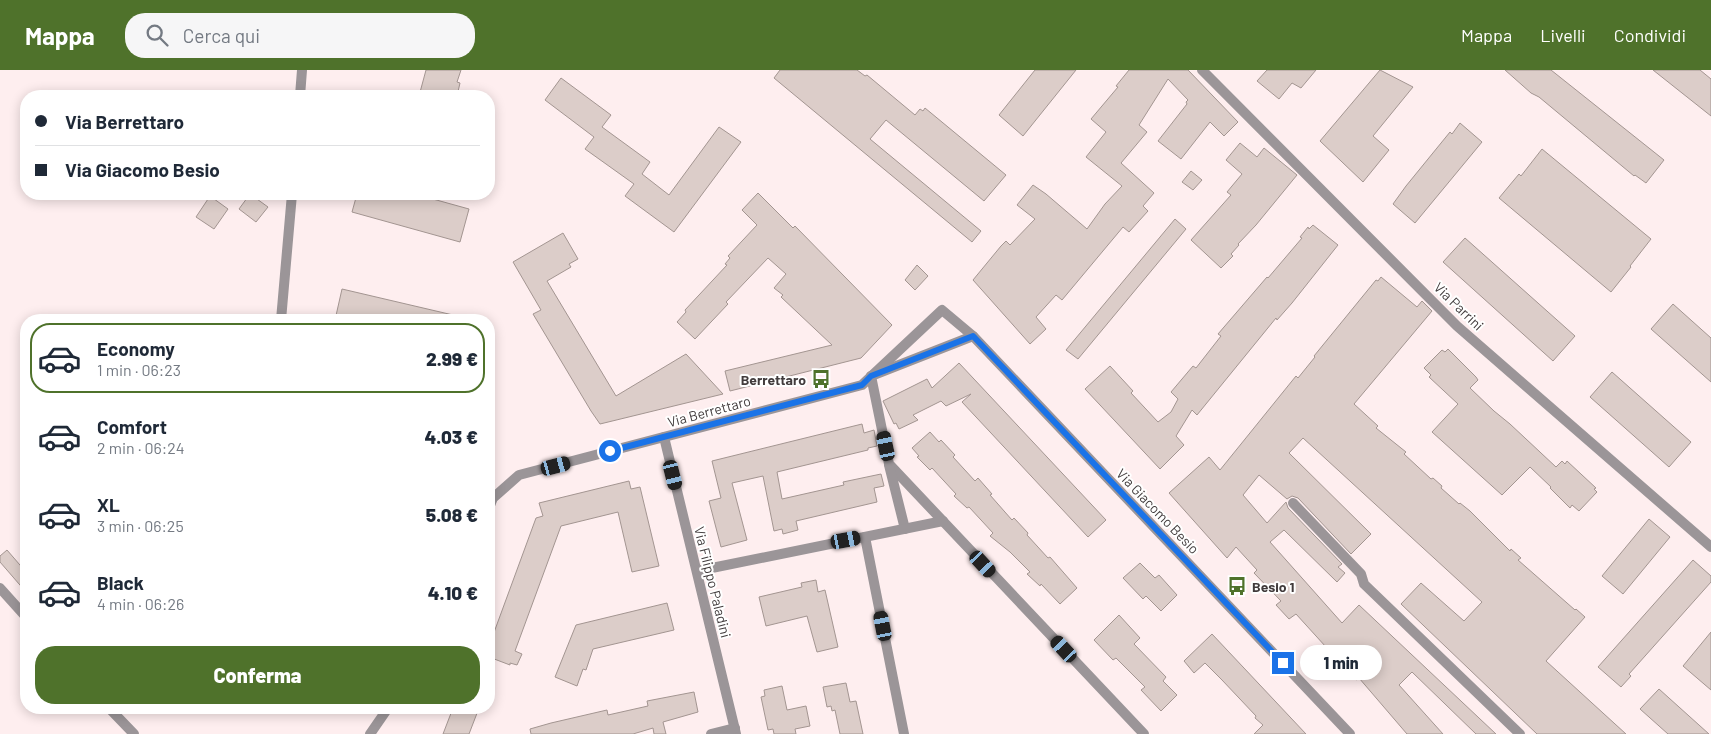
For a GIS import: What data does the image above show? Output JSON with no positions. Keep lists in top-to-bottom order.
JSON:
{
  "streets": {
    "street": [
      "Via Parrini",
      "Via Berrettaro",
      "Via Giacomo Besio",
      "Via Filippo Paladini"
    ]
  },
  "crossings": [
    ["Via Berrettaro", "Via Giacomo Besio"],
    ["Via Berrettaro", "Via Filippo Paladini"]
  ],
  "places": {
    "bus stop": ["Berrettaro", "Besio 1"]
  },
  "page": {
    "header": "Mappa",
    "search": "Cerca qui",
    "nav": ["Mappa", "Livelli", "Condividi"],
    "banner": ["Via Berrettaro", "Via Giacomo Besio"],
    "list": [
      {
        "name": "Economy",
        "note": "1 min · 06:23",
        "value": "2.99 €"
      },
      {
        "name": "Comfort",
        "note": "2 min · 06:24",
        "value": "4.03 €"
      },
      {
        "name": "XL",
        "note": "3 min · 06:25",
        "value": "5.08 €"
      },
      {
        "name": "Black",
        "note": "4 min · 06:26",
        "value": "4.10 €"
      }
    ],
    "buttons": "Conferma",
    "bubble": "1 min"
  }
}
